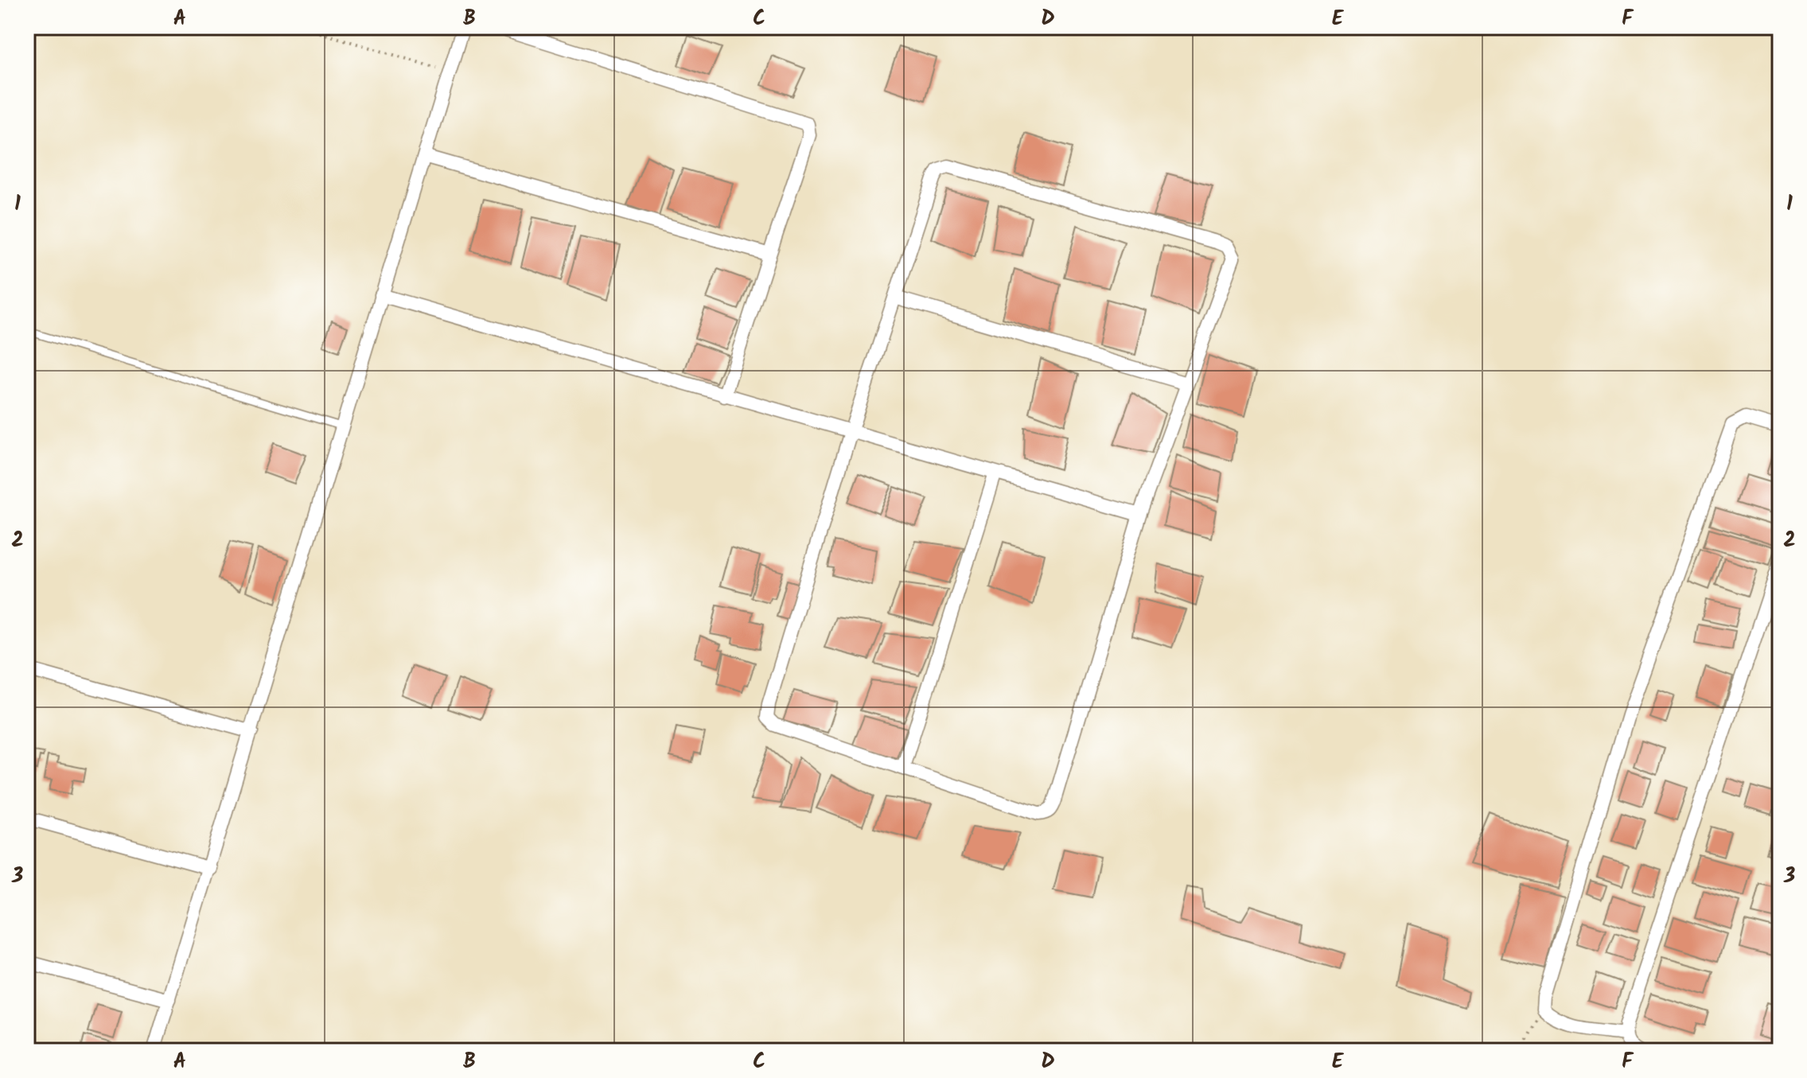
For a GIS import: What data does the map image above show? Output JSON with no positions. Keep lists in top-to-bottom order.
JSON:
{
  "grid": {
    "columns": [
      "A",
      "B",
      "C",
      "D",
      "E",
      "F"
    ],
    "rows": ["1", "2", "3"]
  }
}
